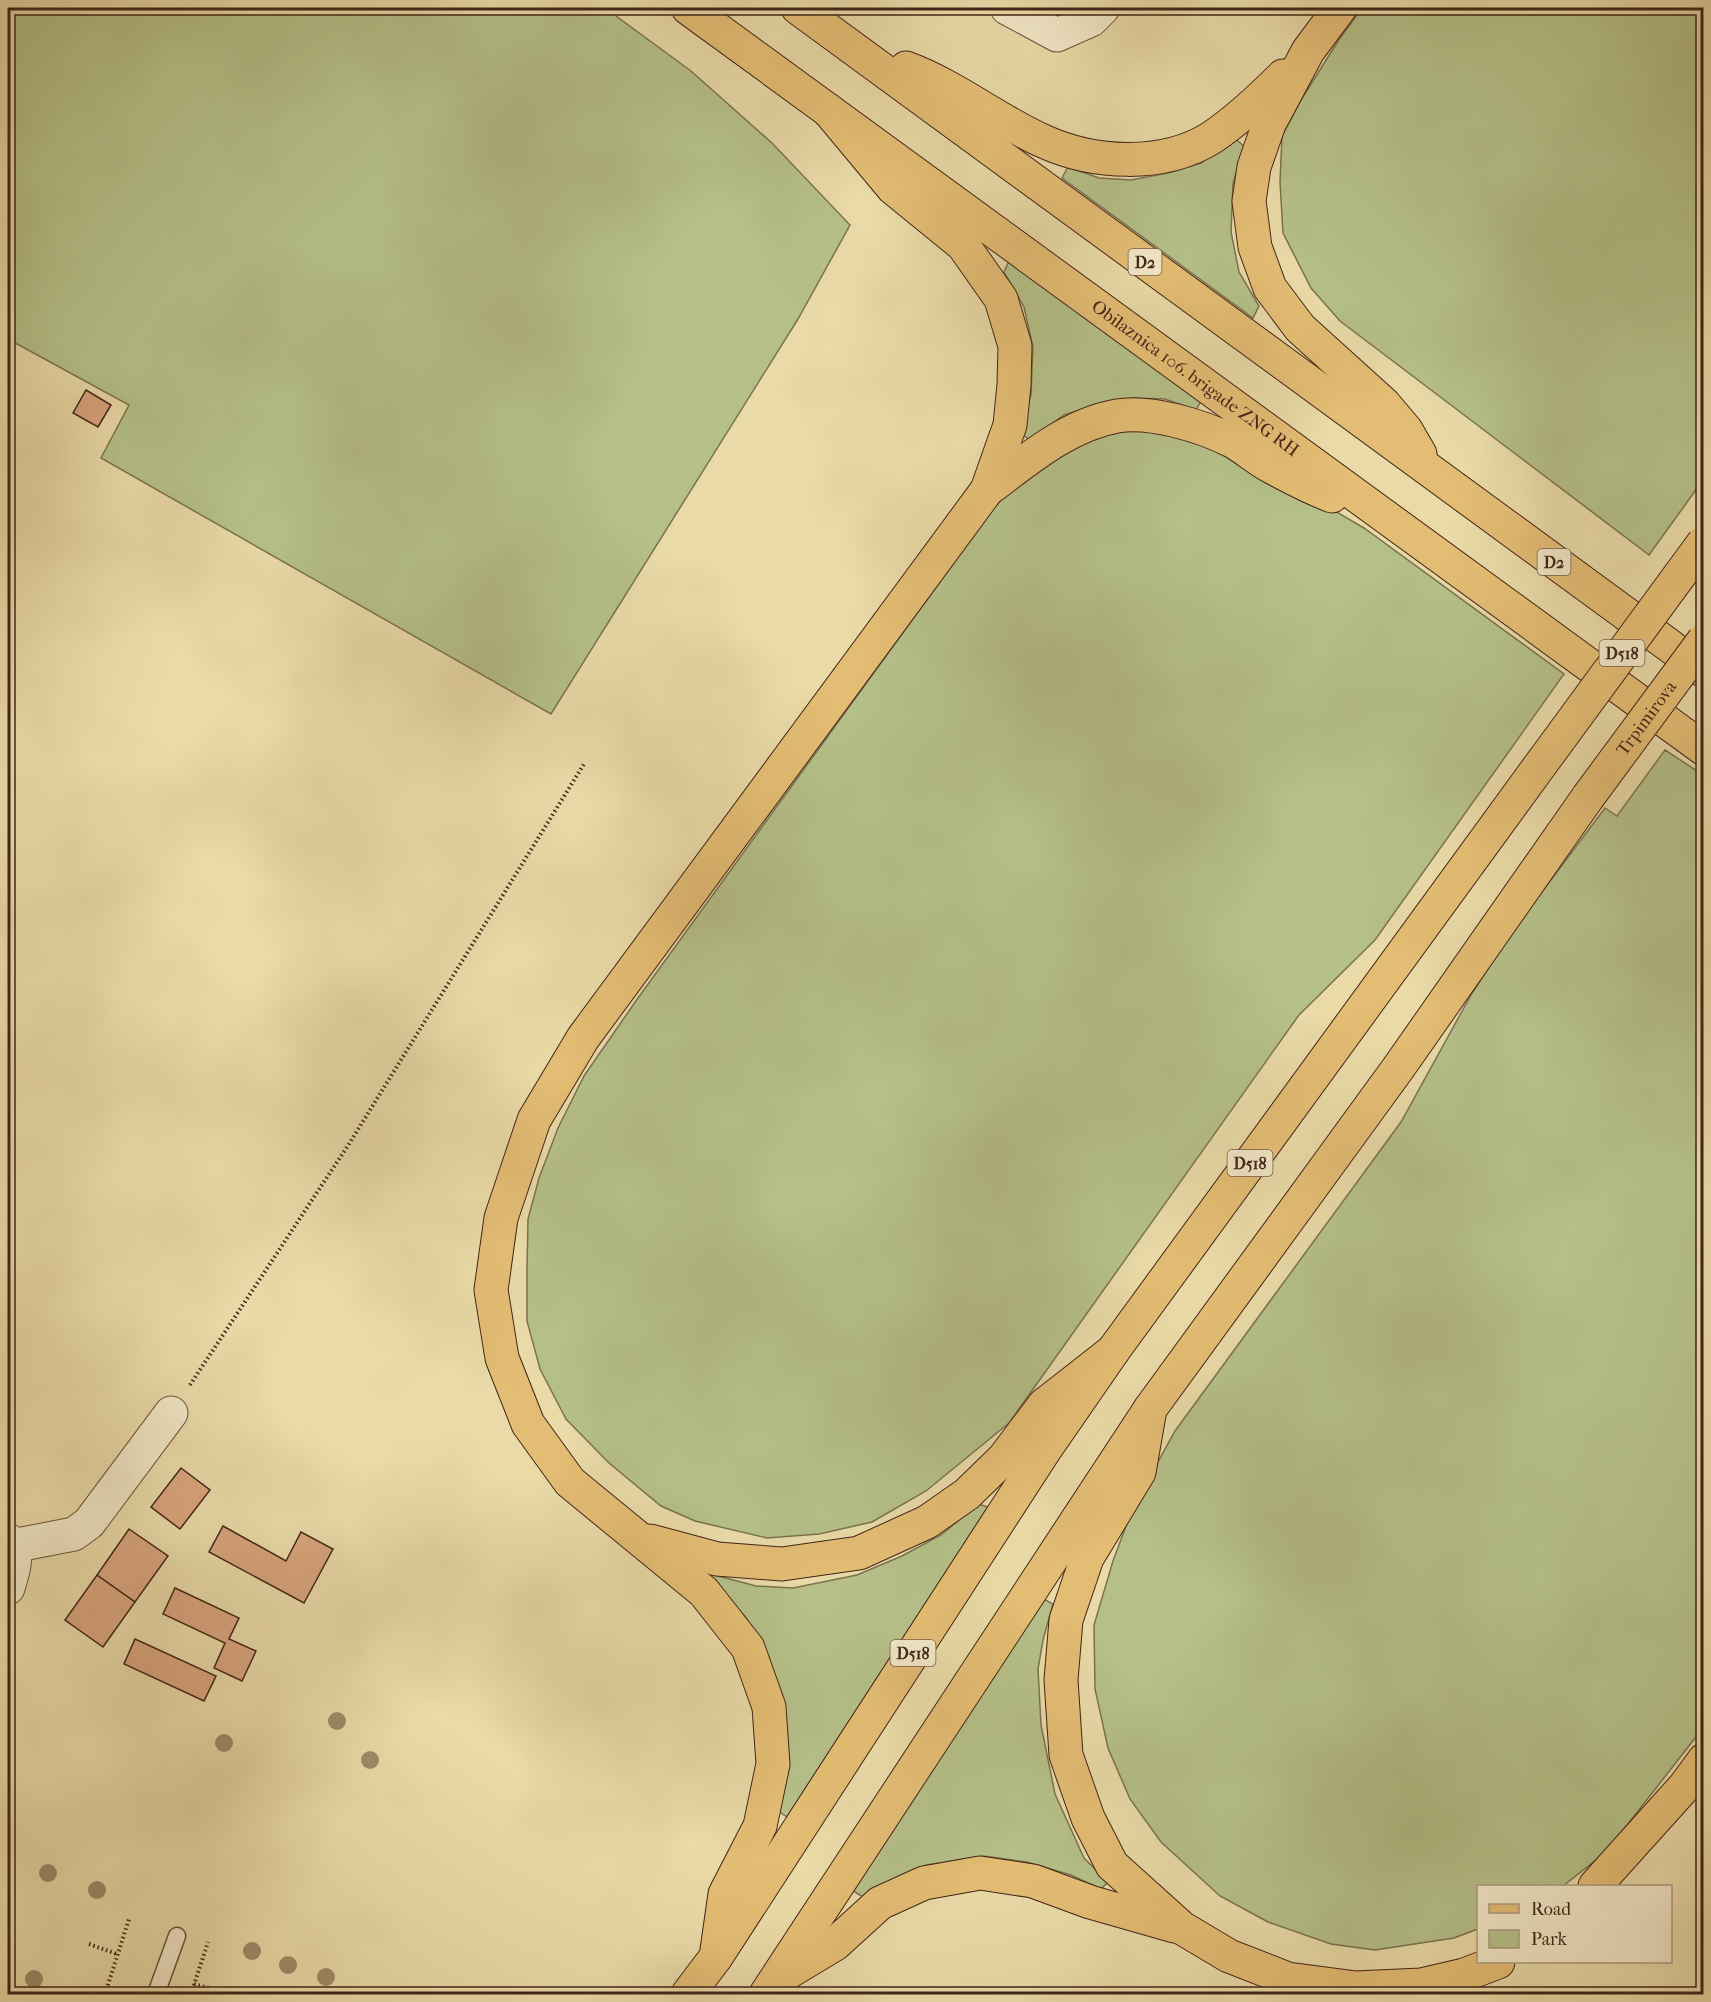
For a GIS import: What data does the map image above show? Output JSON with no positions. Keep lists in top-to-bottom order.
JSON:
{
  "streets": {
    "main road": [
      "D2",
      "Obilaznica 106. brigade ZNG RH",
      "D518",
      "Trpimirova"
    ]
  },
  "legend": ["Road", "Park"]
}
